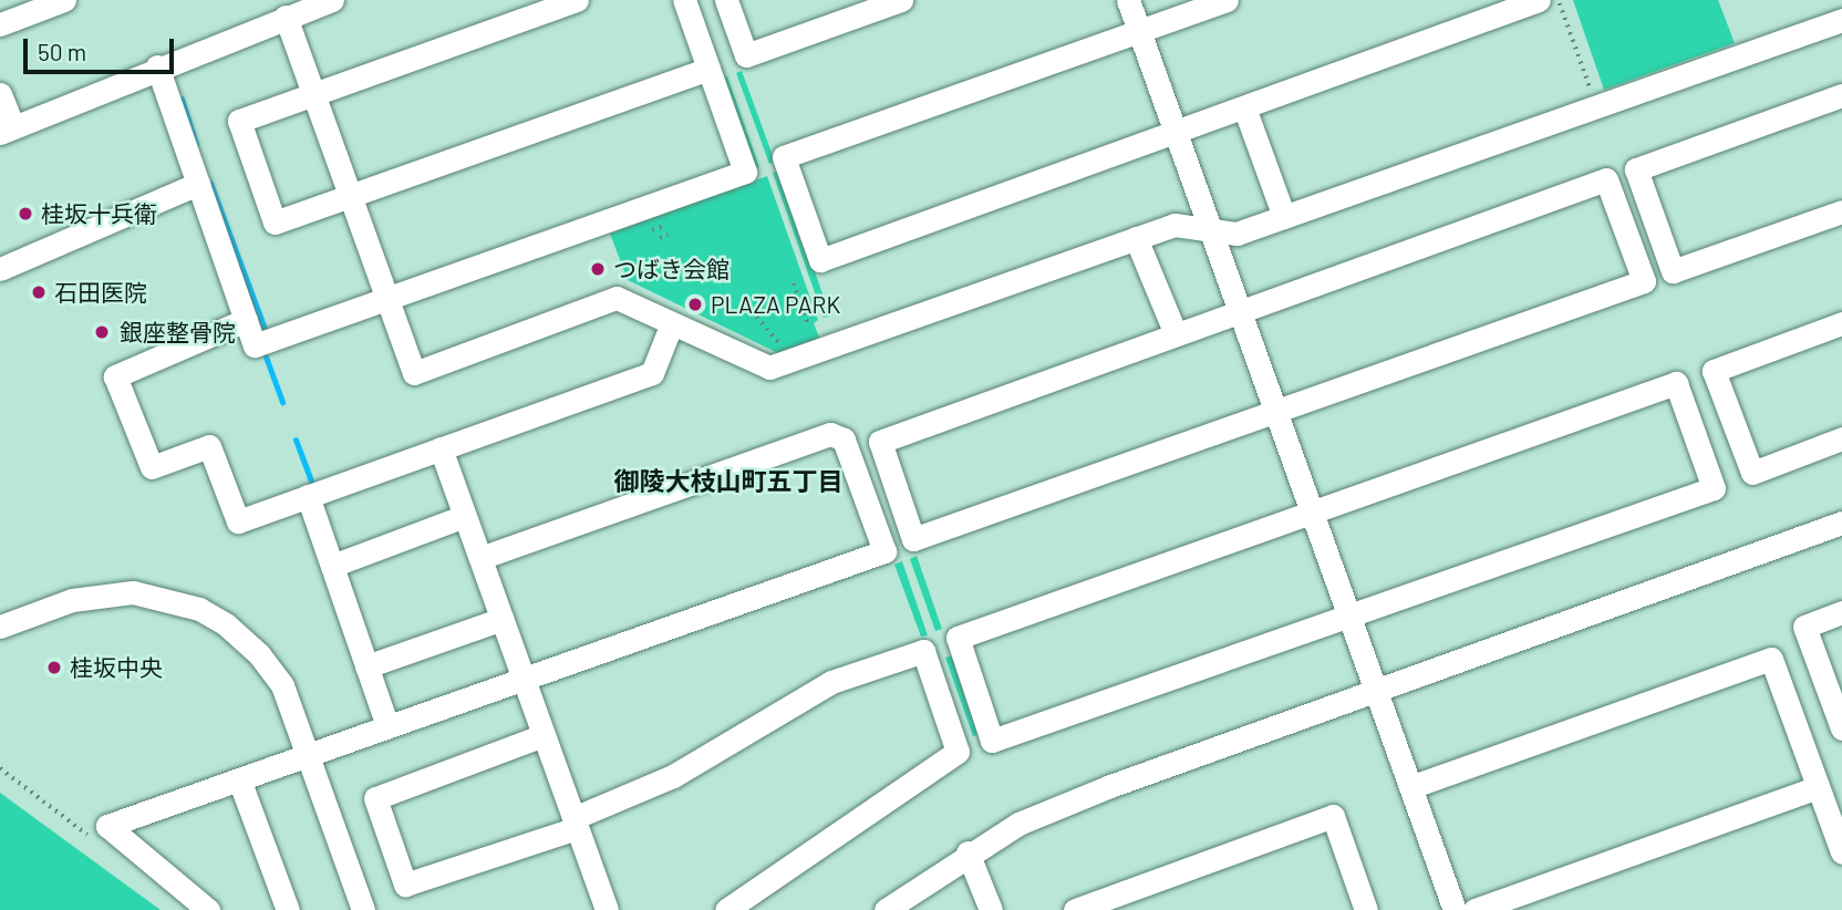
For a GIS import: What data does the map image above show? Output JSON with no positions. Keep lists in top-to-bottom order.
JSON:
{
  "districts": ["御陵大枝山町五丁目"],
  "places": [
    "桂坂十兵衛",
    "つばき会館",
    "石田医院",
    "PLAZA PARK",
    "銀座整骨院",
    "桂坂中央"
  ],
  "scale_bar": "50 m"
}
